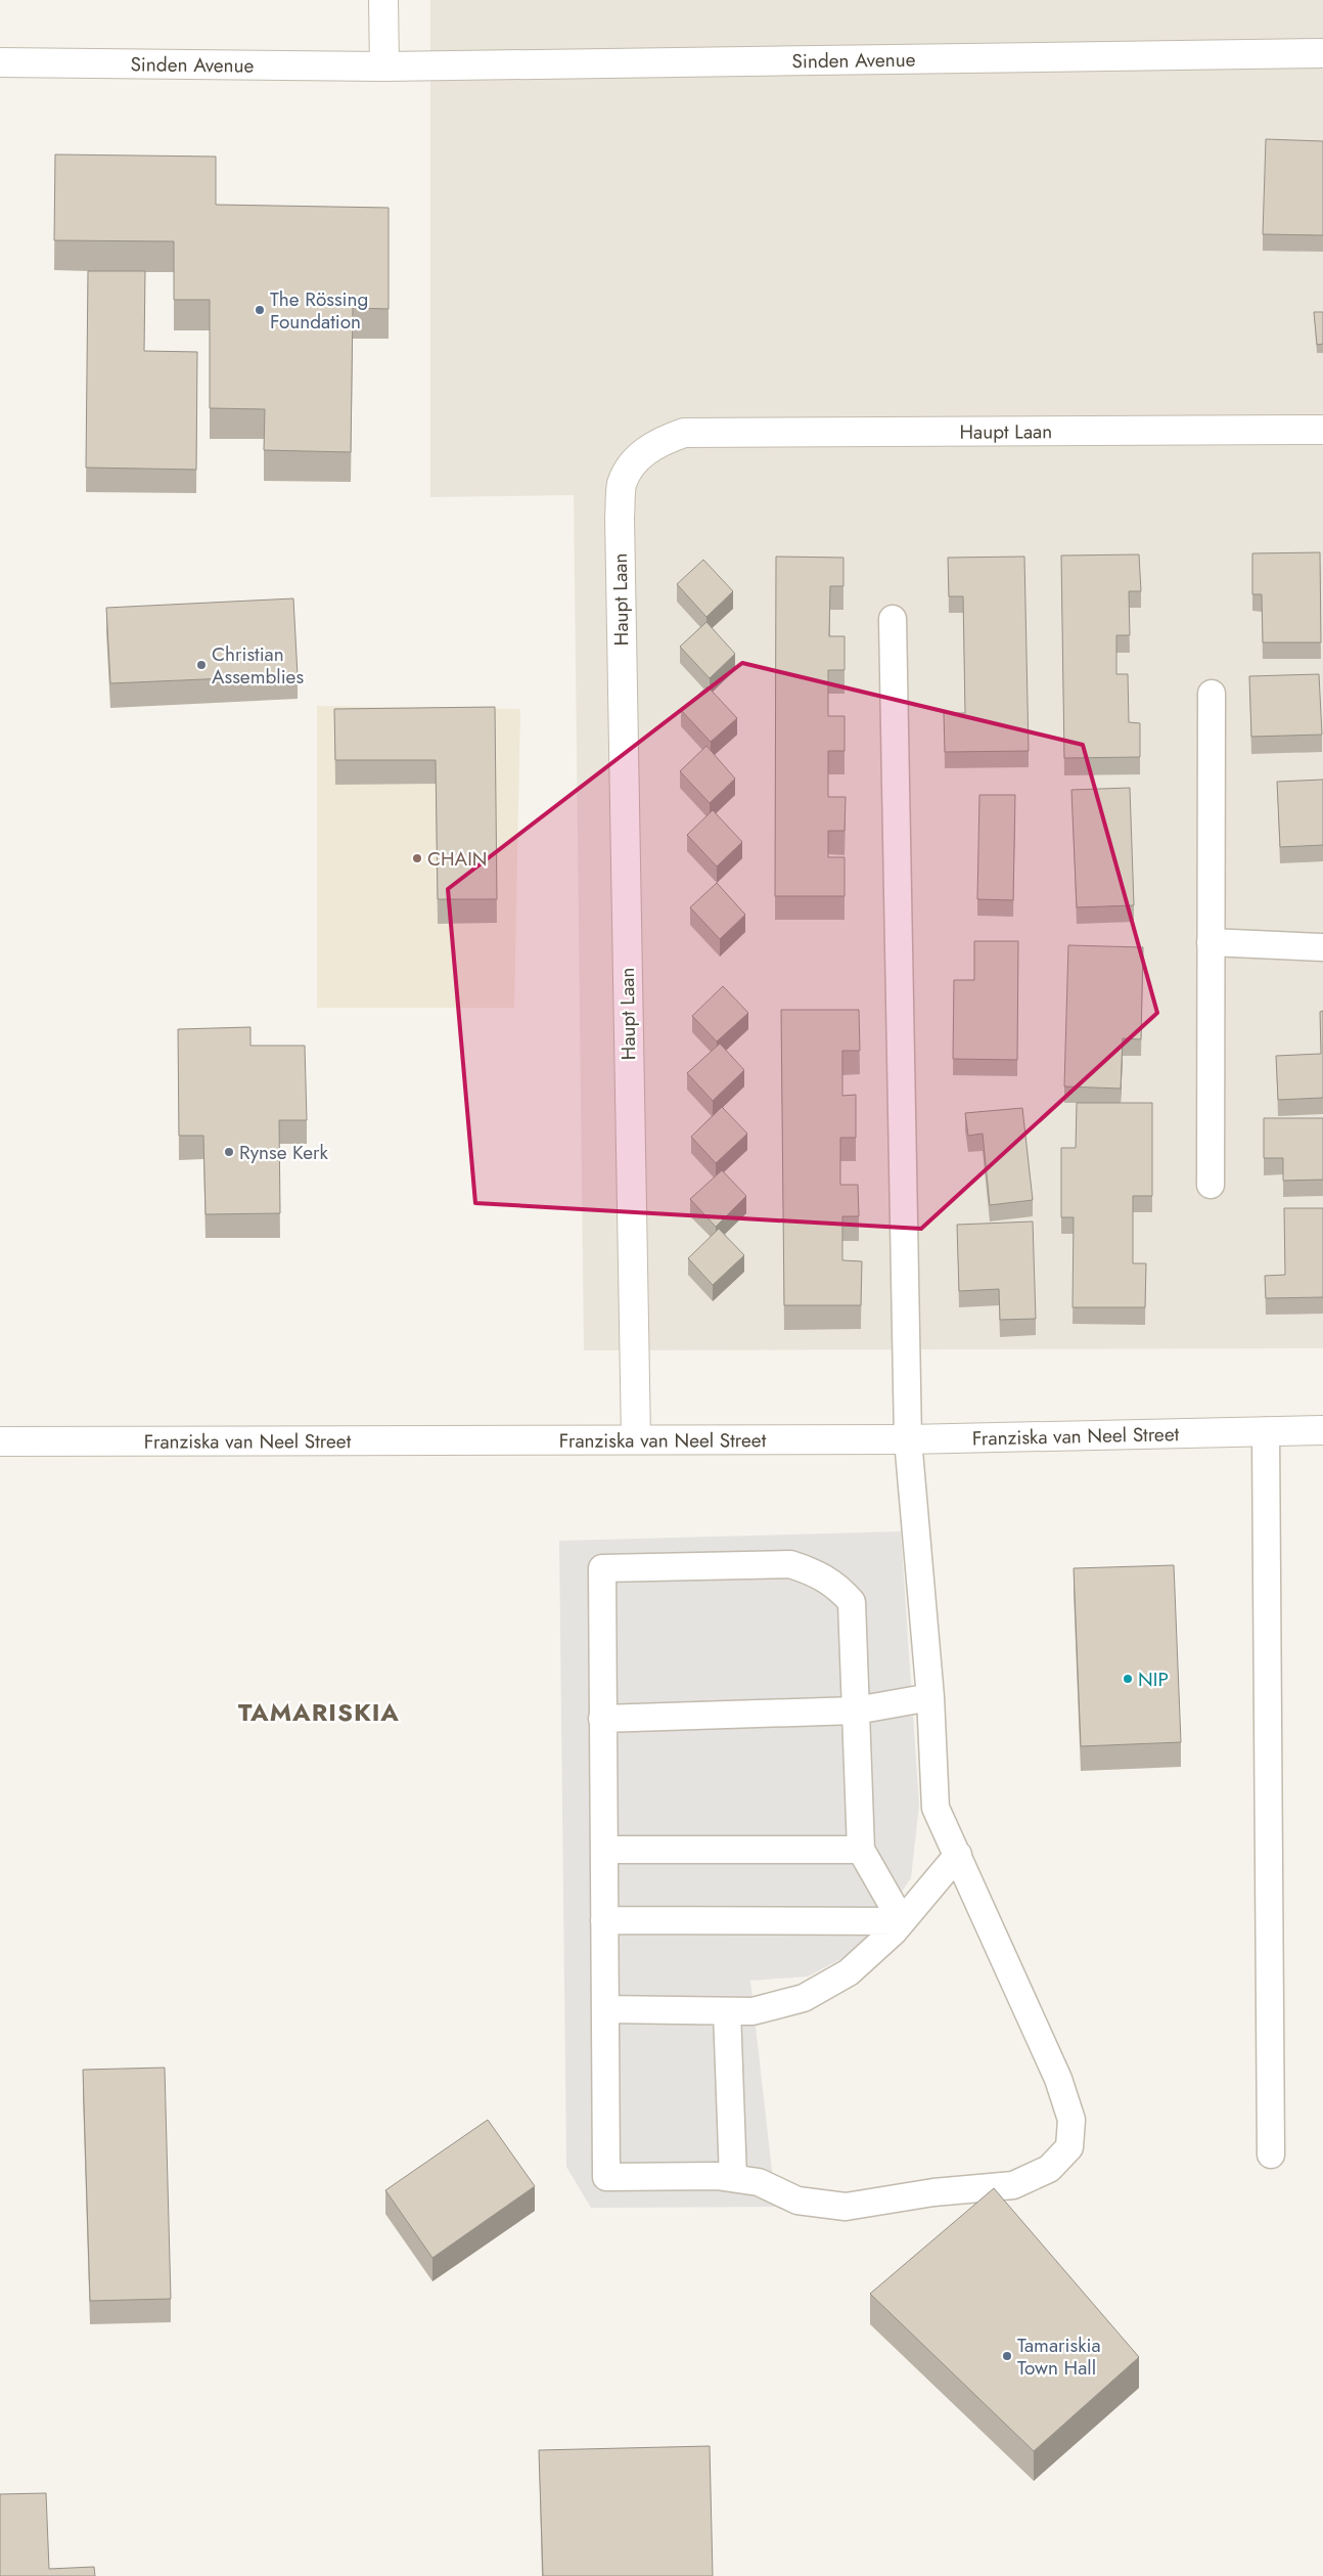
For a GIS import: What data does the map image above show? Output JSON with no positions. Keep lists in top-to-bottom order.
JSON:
{
  "streets": {
    "street": ["Sinden Avenue", "Haupt Laan", "Franziska van Neel Street"]
  },
  "crossings": [
    ["Haupt Laan", "Franziska van Neel Street"]
  ],
  "districts": ["TAMARISKIA"],
  "places": [
    "The Rössing Foundation",
    "Christian Assemblies",
    "CHAIN",
    "Rynse Kerk",
    "NIP",
    "Tamariskia Town Hall"
  ]
}
